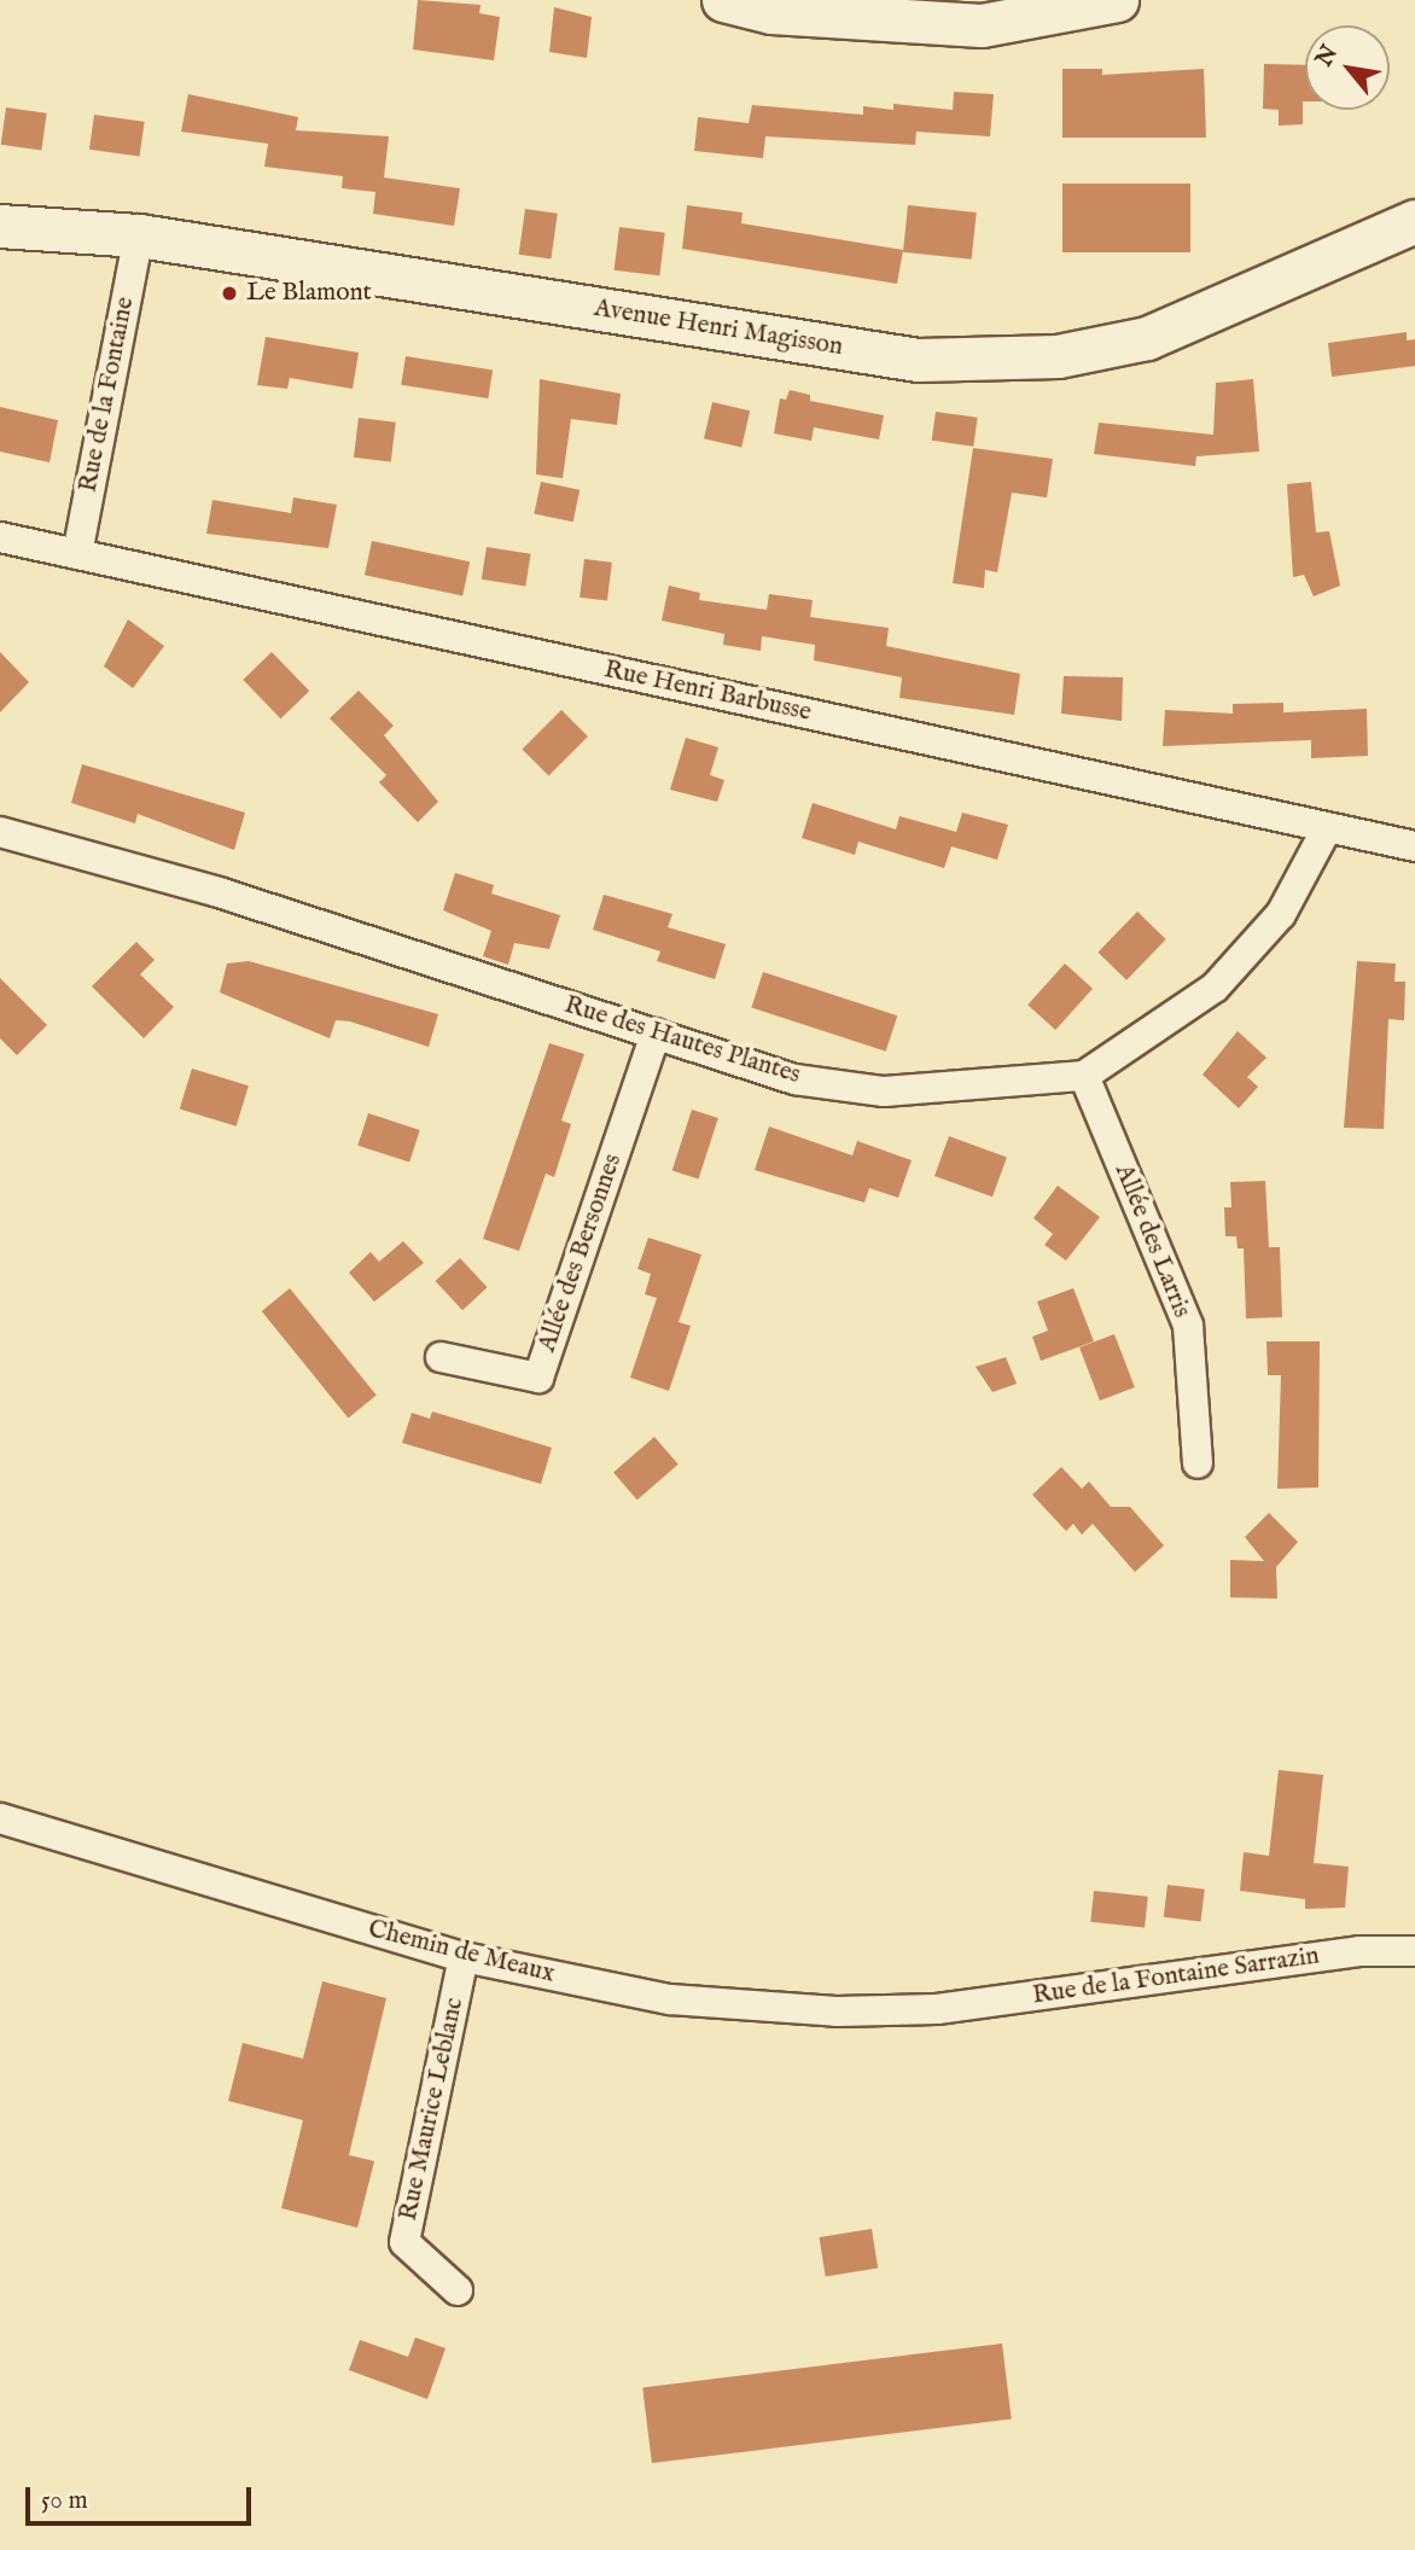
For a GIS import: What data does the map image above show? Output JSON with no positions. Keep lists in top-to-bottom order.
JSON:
{
  "streets": {
    "main road": ["Avenue Henri Magisson"],
    "street": [
      "Rue de la Fontaine",
      "Rue Henri Barbusse",
      "Rue des Hautes Plantes",
      "Allée des Larris",
      "Allée des Bersonnes",
      "Chemin de Meaux",
      "Rue de la Fontaine Sarrazin",
      "Rue Maurice Leblanc"
    ]
  },
  "crossings": [
    ["Avenue Henri Magisson", "Rue de la Fontaine"],
    ["Rue de la Fontaine", "Rue Henri Barbusse"],
    ["Rue Henri Barbusse", "Rue des Hautes Plantes"],
    ["Rue des Hautes Plantes", "Allée des Larris"],
    ["Rue des Hautes Plantes", "Allée des Bersonnes"],
    ["Chemin de Meaux", "Rue de la Fontaine Sarrazin"],
    ["Chemin de Meaux", "Rue Maurice Leblanc"]
  ],
  "places": ["Le Blamont"],
  "scale_bar": "50 m",
  "north": "top left"
}
